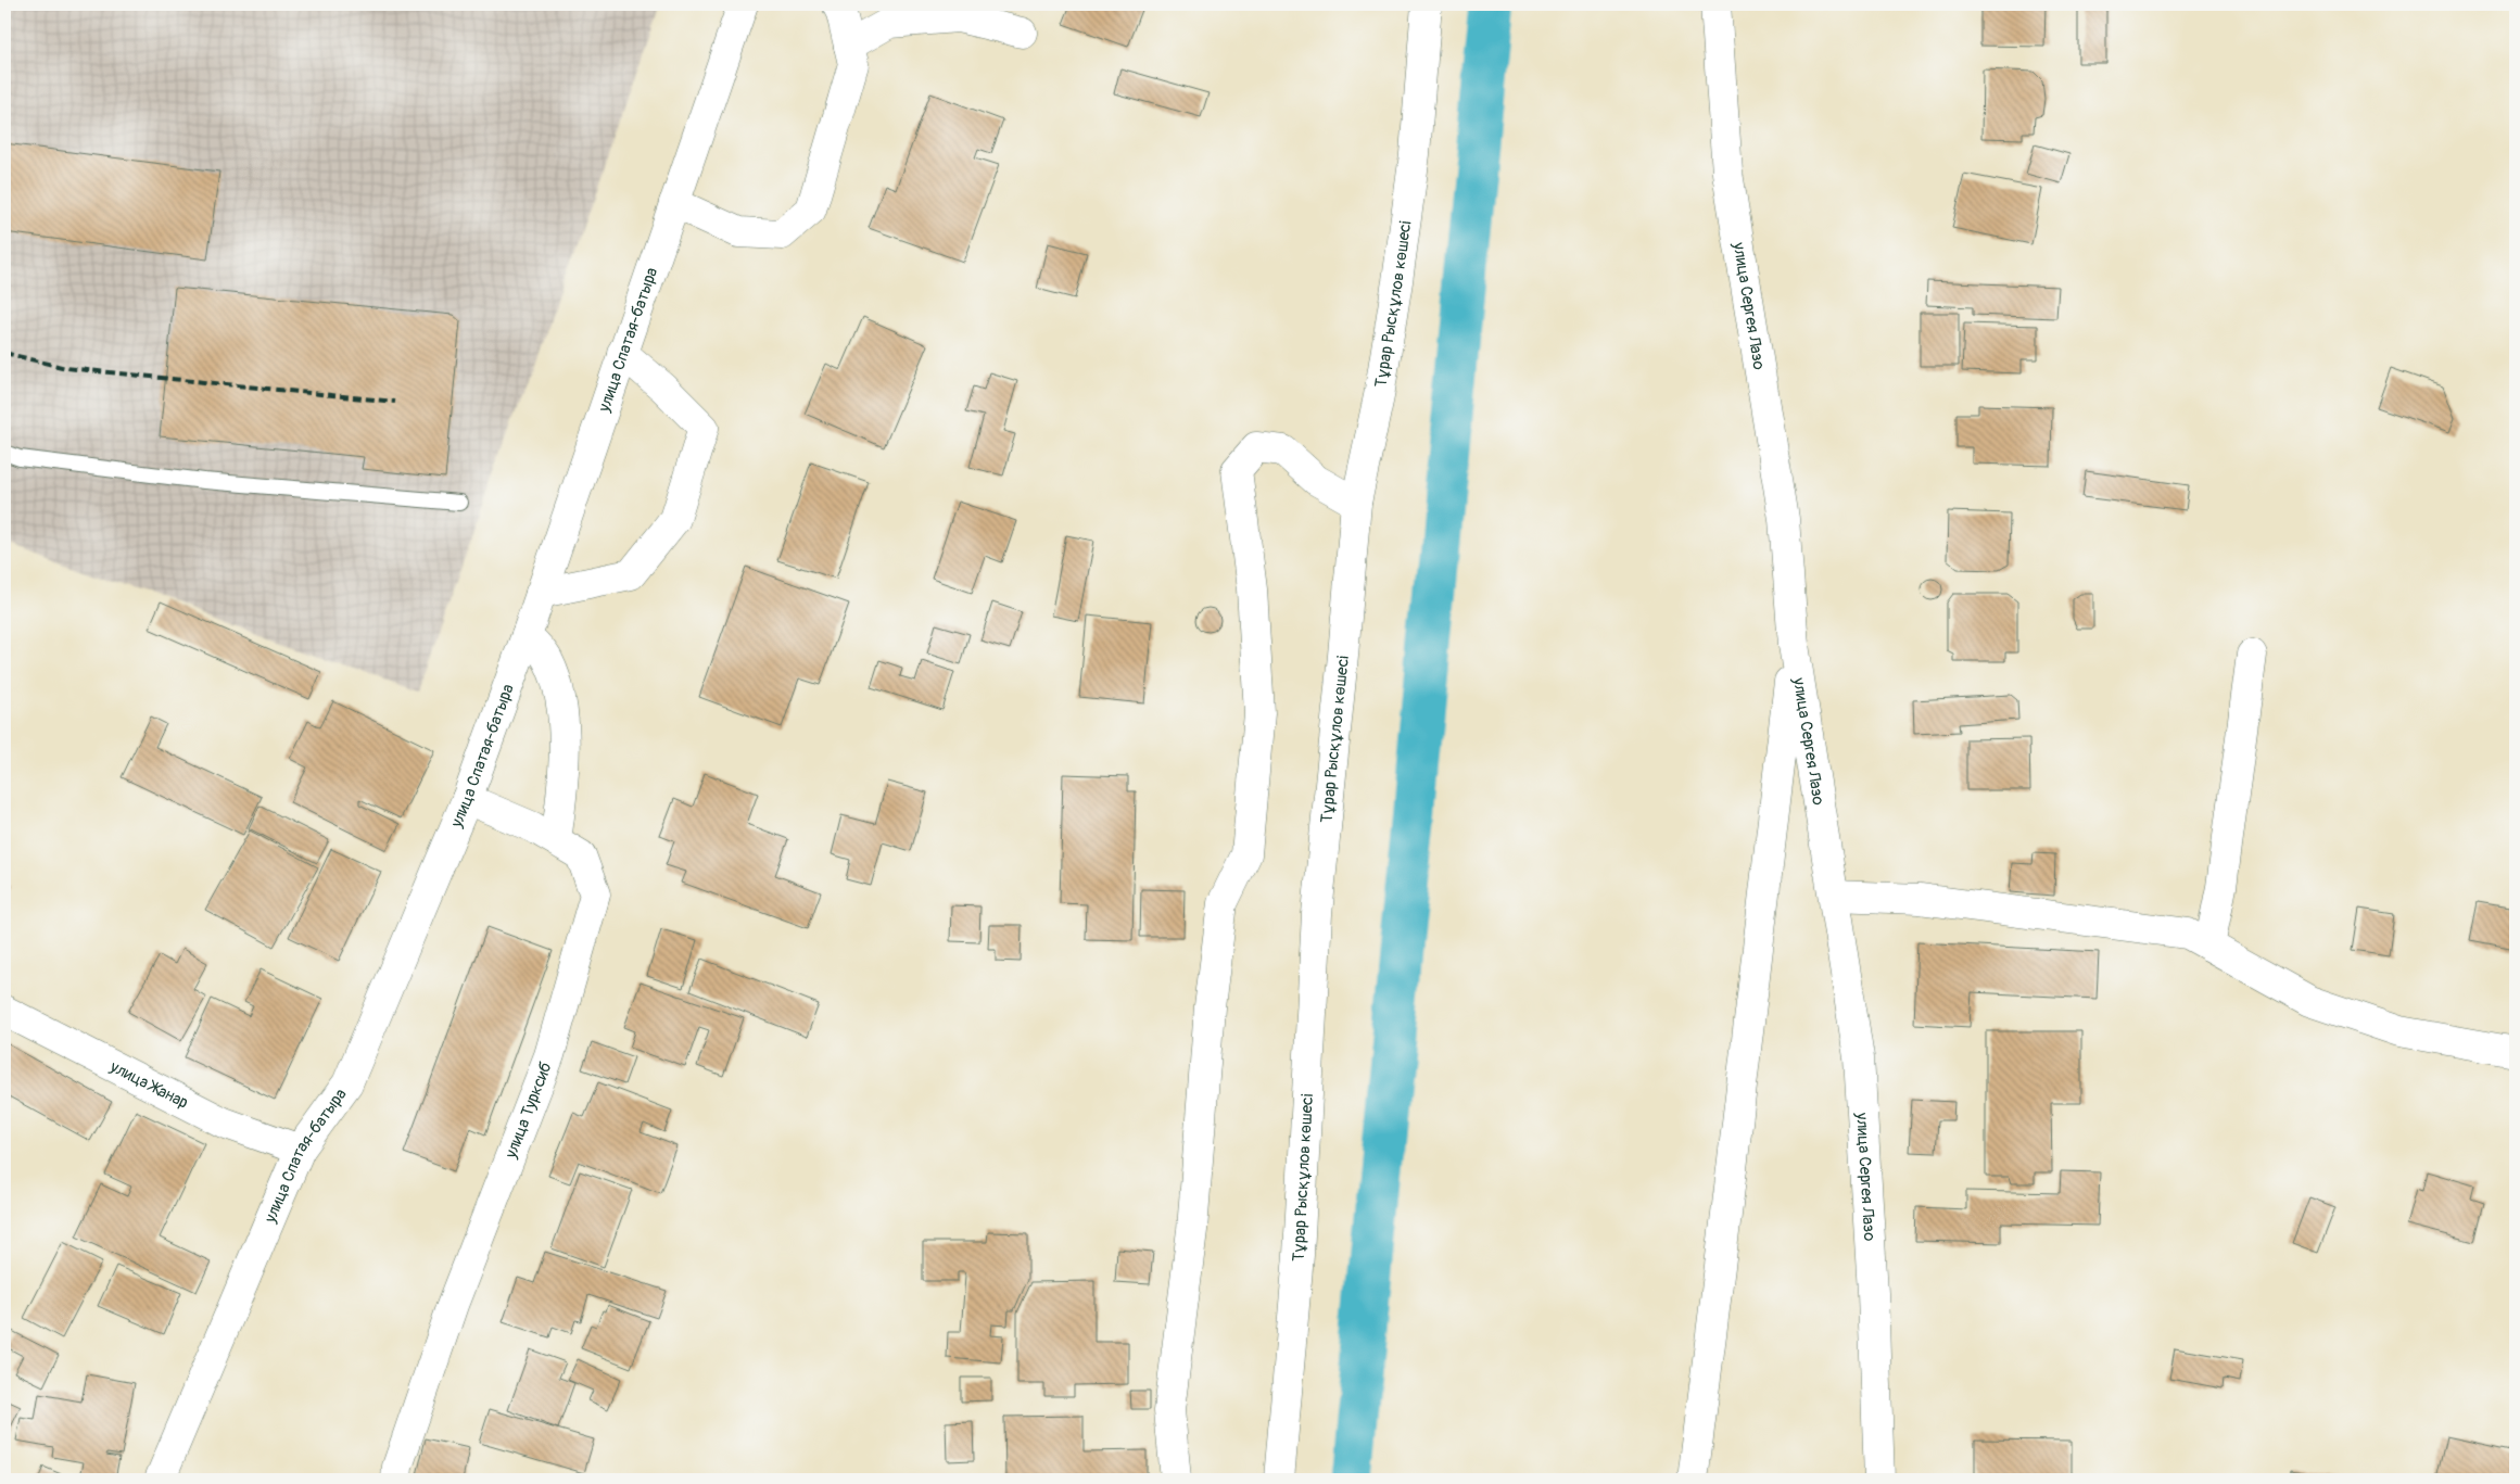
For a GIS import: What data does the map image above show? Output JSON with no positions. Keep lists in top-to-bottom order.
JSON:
{
  "streets": {
    "street": [
      "Тұрар Рысқұлов көшесі",
      "улица Сергея Лазо",
      "улица Спатая-батыра",
      "улица Жанар",
      "улица Турксиб"
    ]
  },
  "crossings": [
    ["улица Спатая-батыра", "улица Жанар"],
    ["улица Спатая-батыра", "улица Турксиб"]
  ]
}
